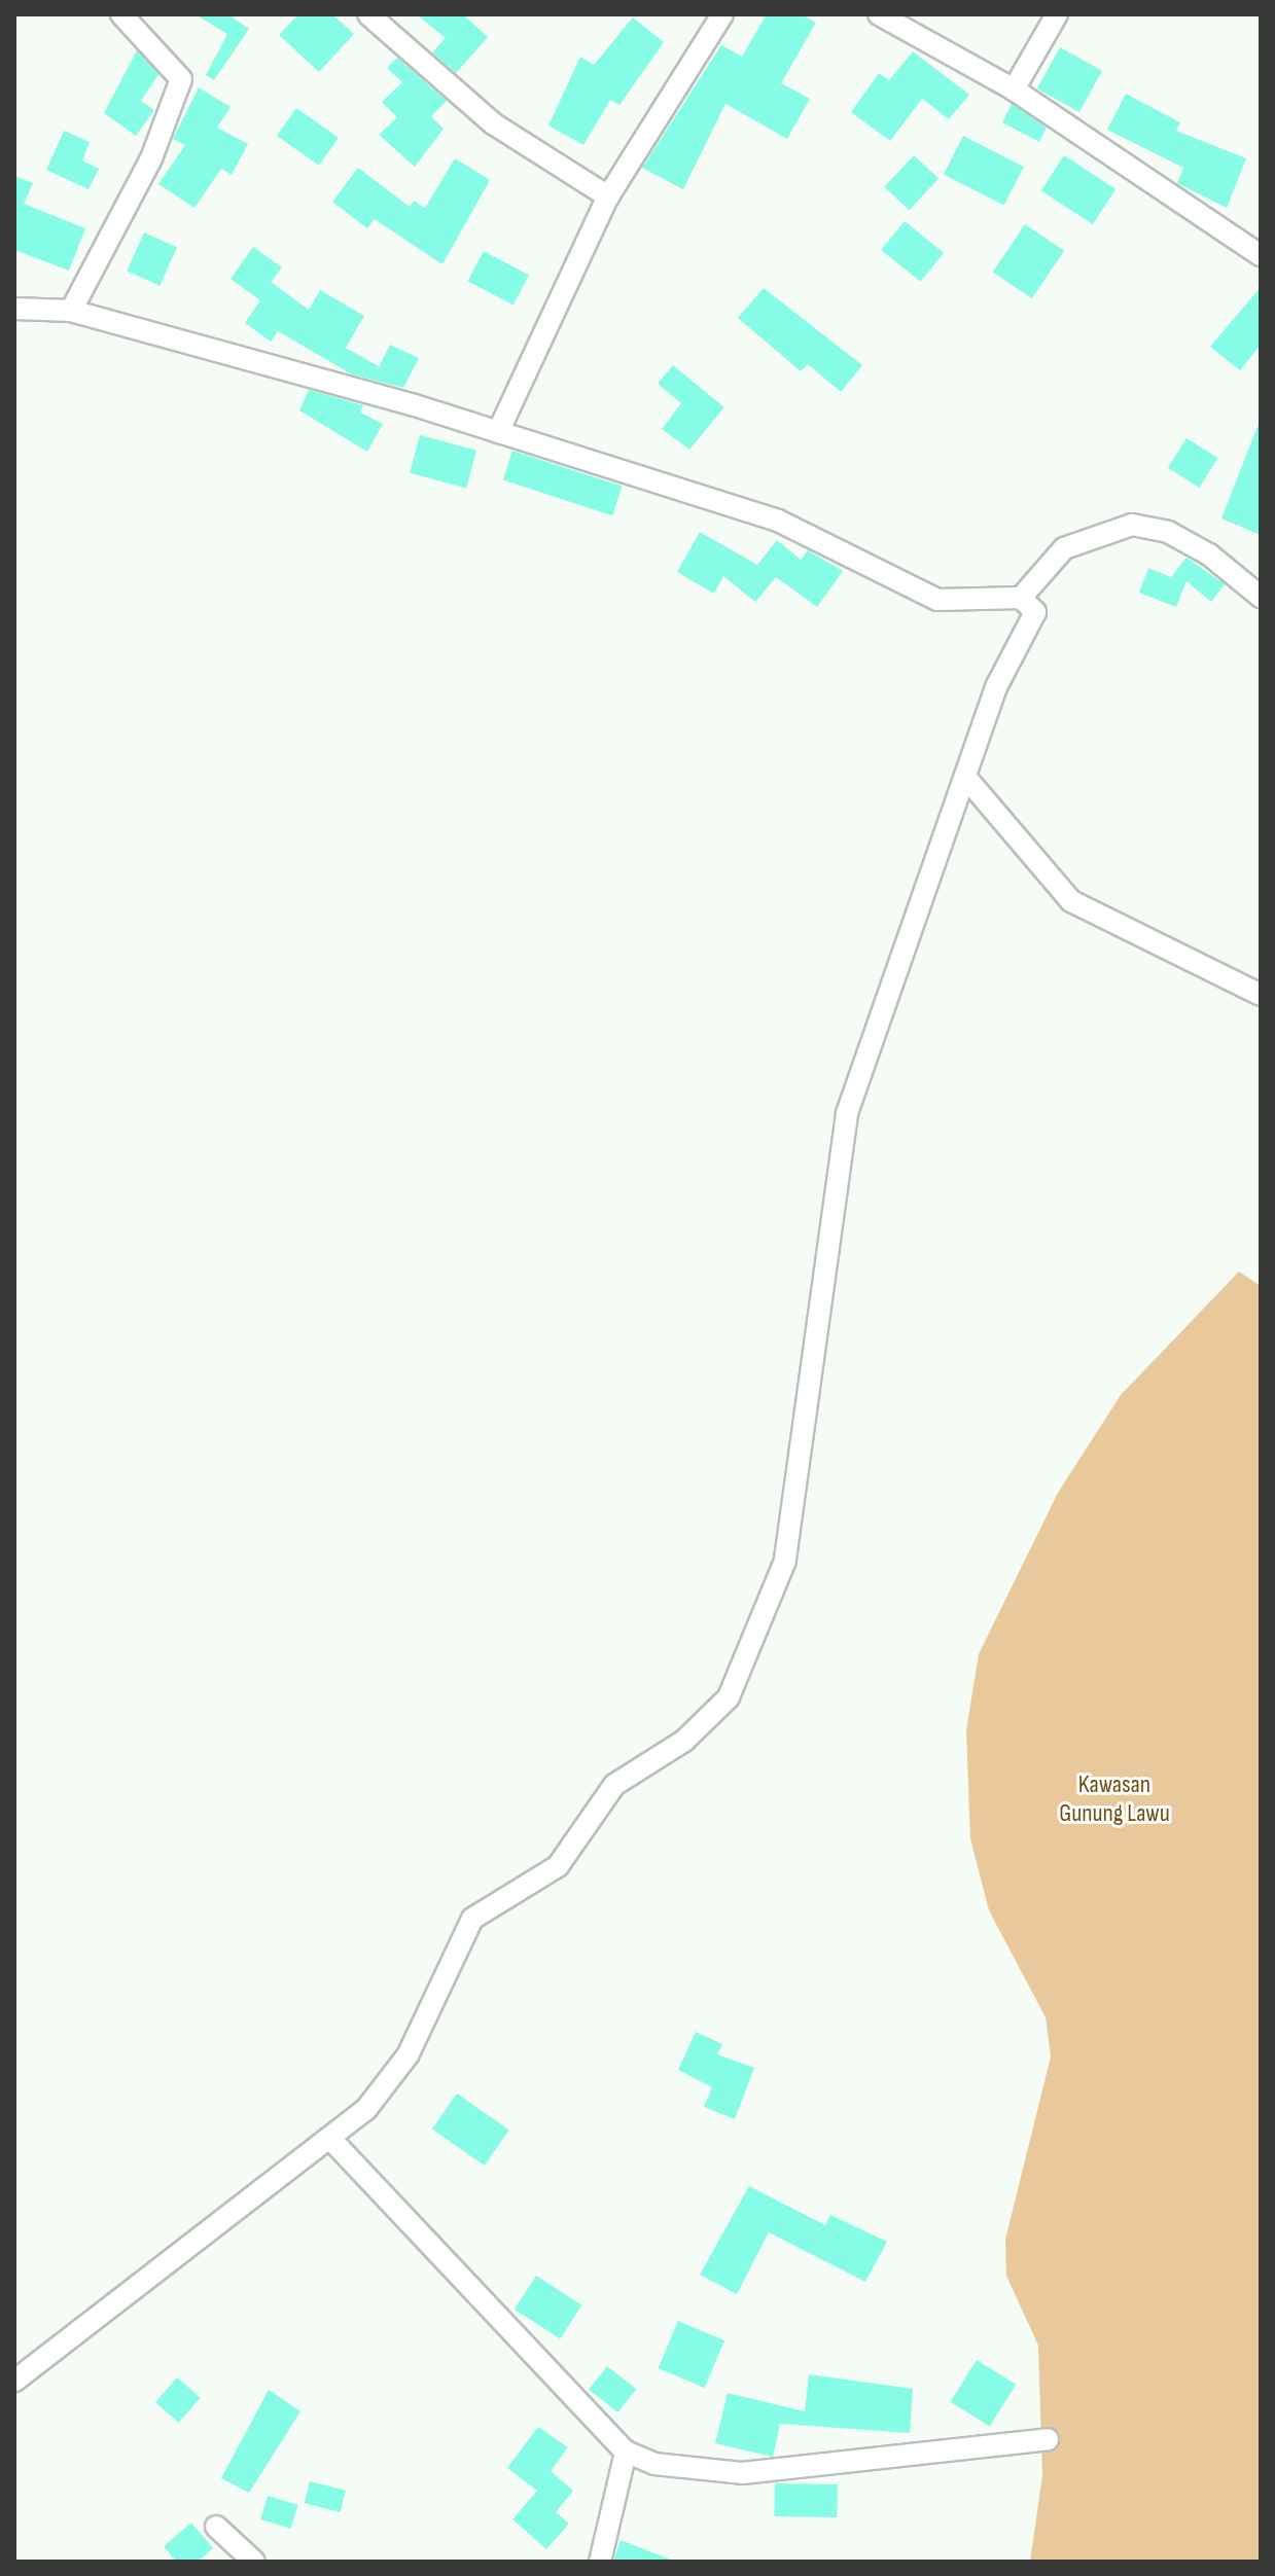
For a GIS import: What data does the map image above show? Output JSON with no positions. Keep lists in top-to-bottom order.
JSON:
{
  "parks": ["Kawasan Gunung Lawu"]
}
